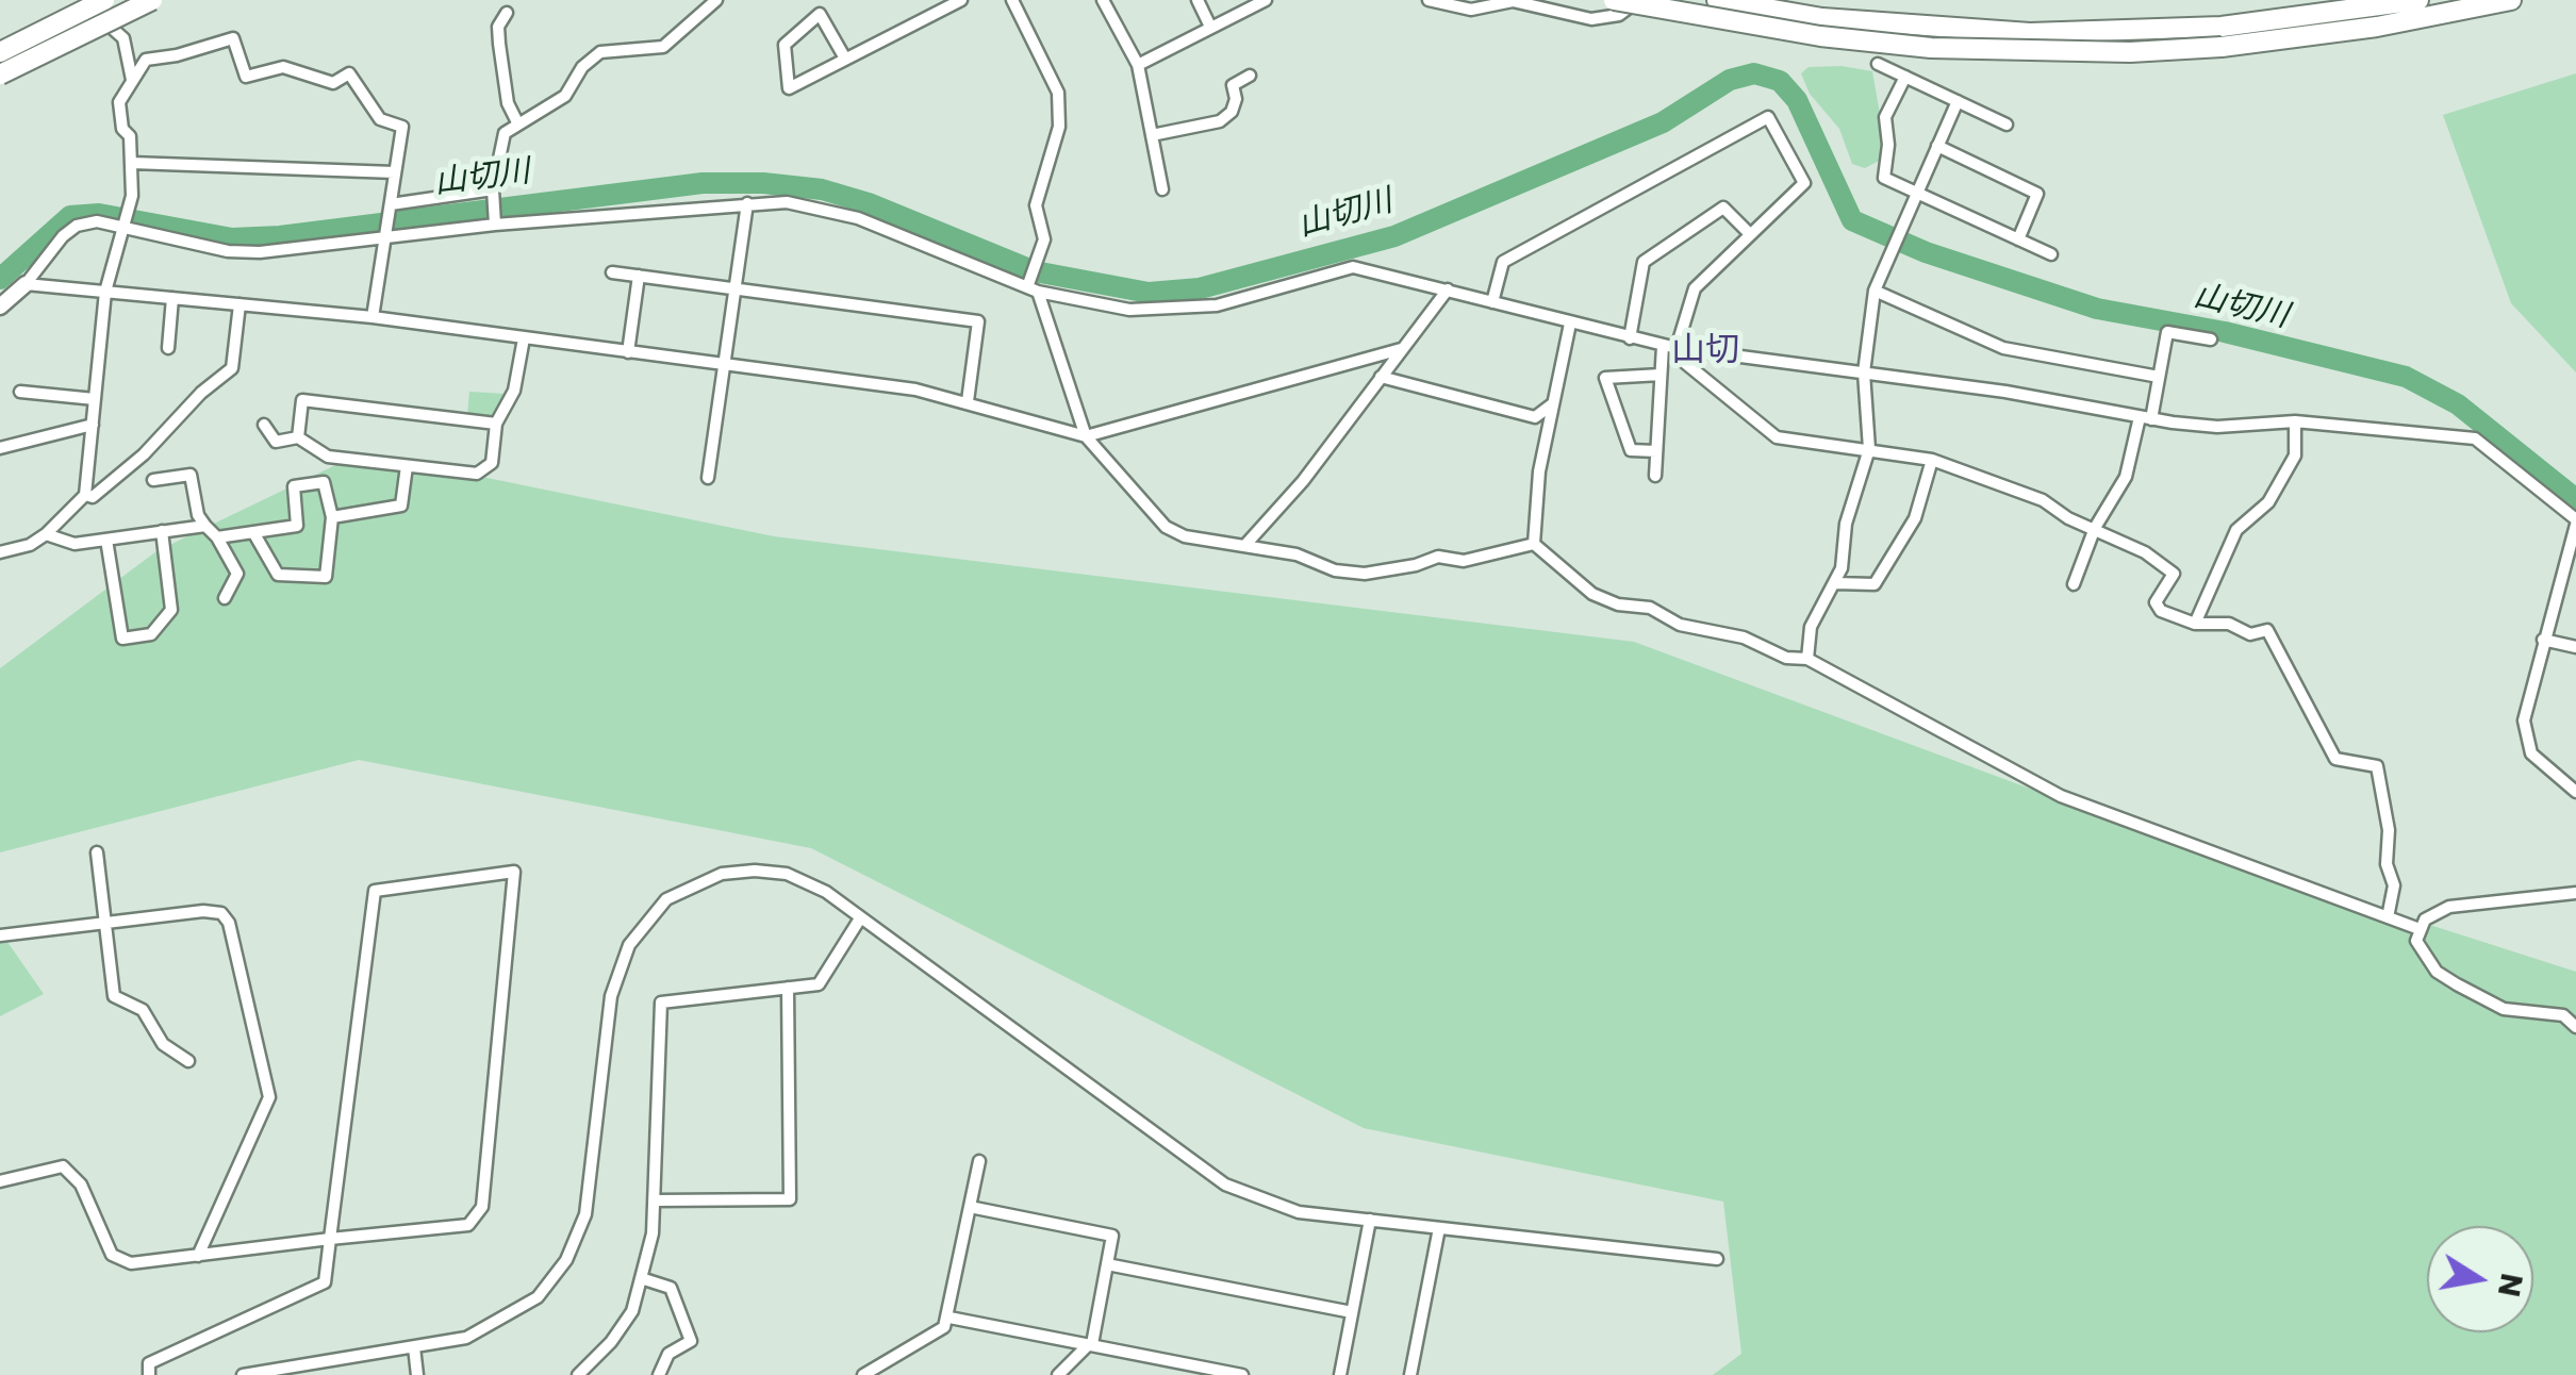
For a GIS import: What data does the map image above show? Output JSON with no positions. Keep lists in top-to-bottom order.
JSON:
{
  "districts": ["山切"],
  "water": ["山切川"],
  "north": "right"
}
